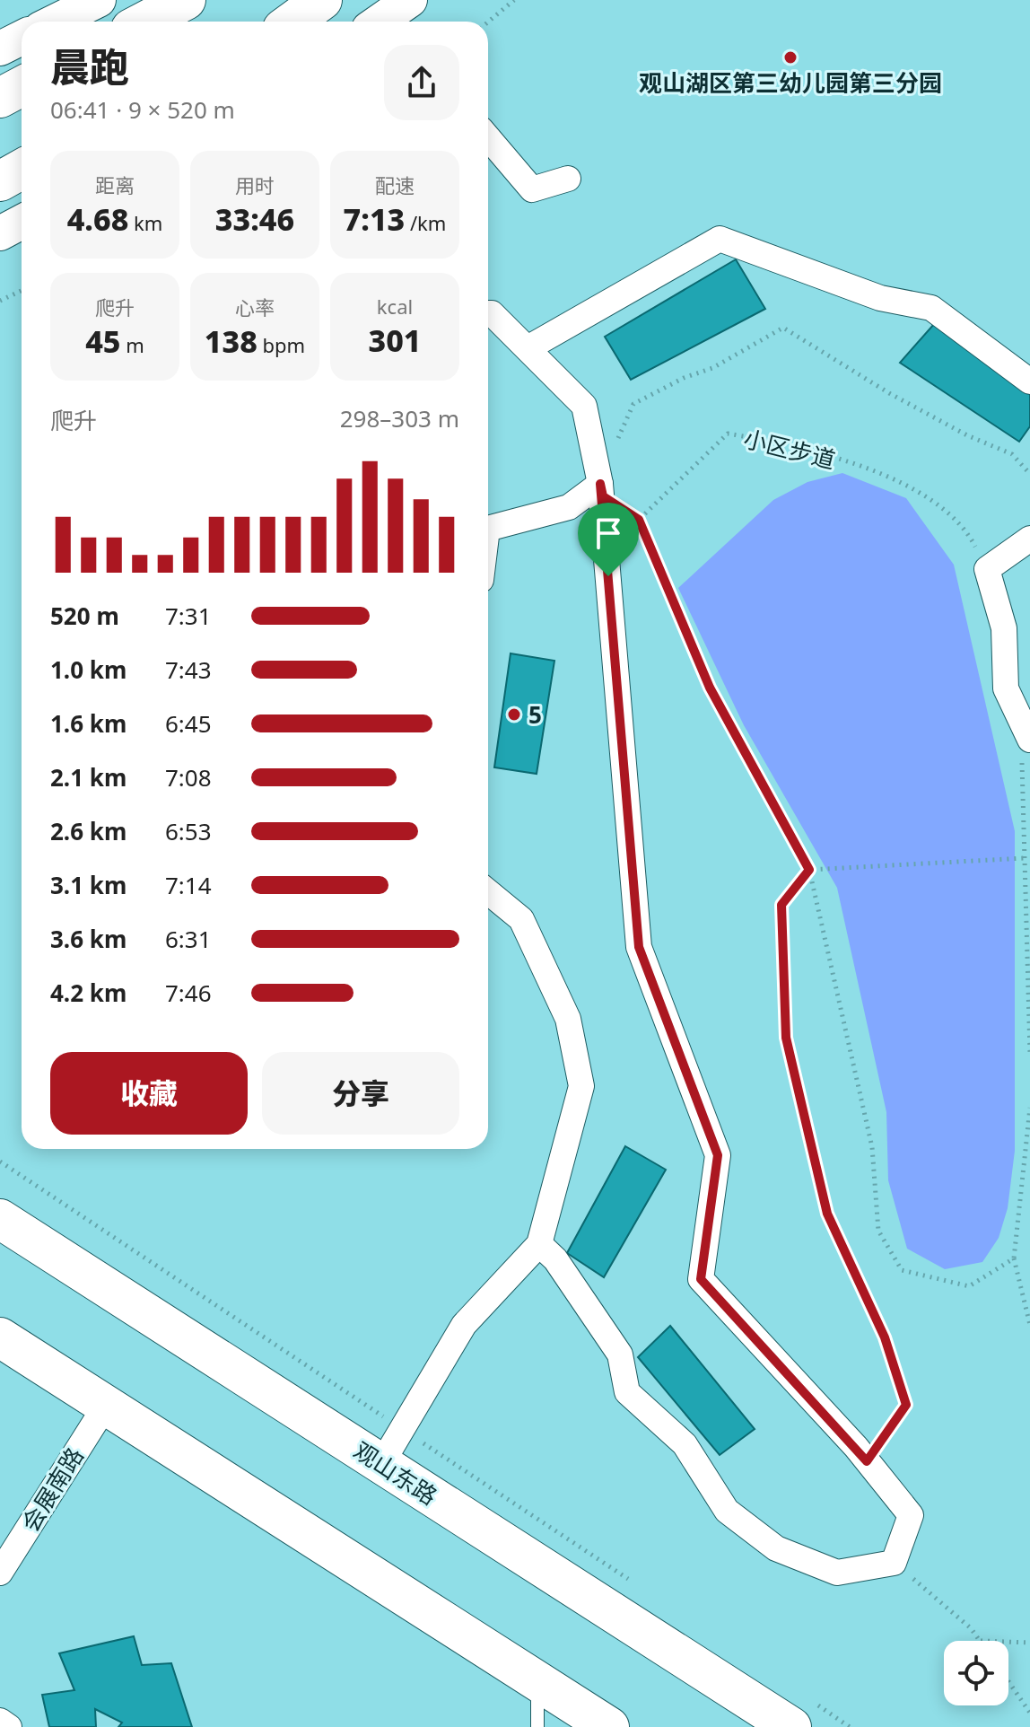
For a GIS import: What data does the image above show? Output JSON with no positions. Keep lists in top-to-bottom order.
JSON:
{
  "streets": {
    "main road": ["观山东路"],
    "street": ["会展南路"],
    "path": ["小区步道"]
  },
  "places": ["观山湖区第三幼儿园第三分园", "5"],
  "page": {
    "heading": ["晨跑", "06:41 · 9 × 520 m"],
    "stats": [
      ["距离", "4.68 km"],
      ["用时", "33:46"],
      ["配速", "7:13 /km"],
      ["爬升", "45 m"],
      ["心率", "138 bpm"],
      ["kcal", "301"]
    ],
    "chart": ["爬升", "298–303 m"],
    "list": [
      {
        "name": "520 m",
        "note": "7:31"
      },
      {
        "name": "1.0 km",
        "note": "7:43"
      },
      {
        "name": "1.6 km",
        "note": "6:45"
      },
      {
        "name": "2.1 km",
        "note": "7:08"
      },
      {
        "name": "2.6 km",
        "note": "6:53"
      },
      {
        "name": "3.1 km",
        "note": "7:14"
      },
      {
        "name": "3.6 km",
        "note": "6:31"
      },
      {
        "name": "4.2 km",
        "note": "7:46"
      }
    ],
    "buttons": ["收藏", "分享"]
  }
}
